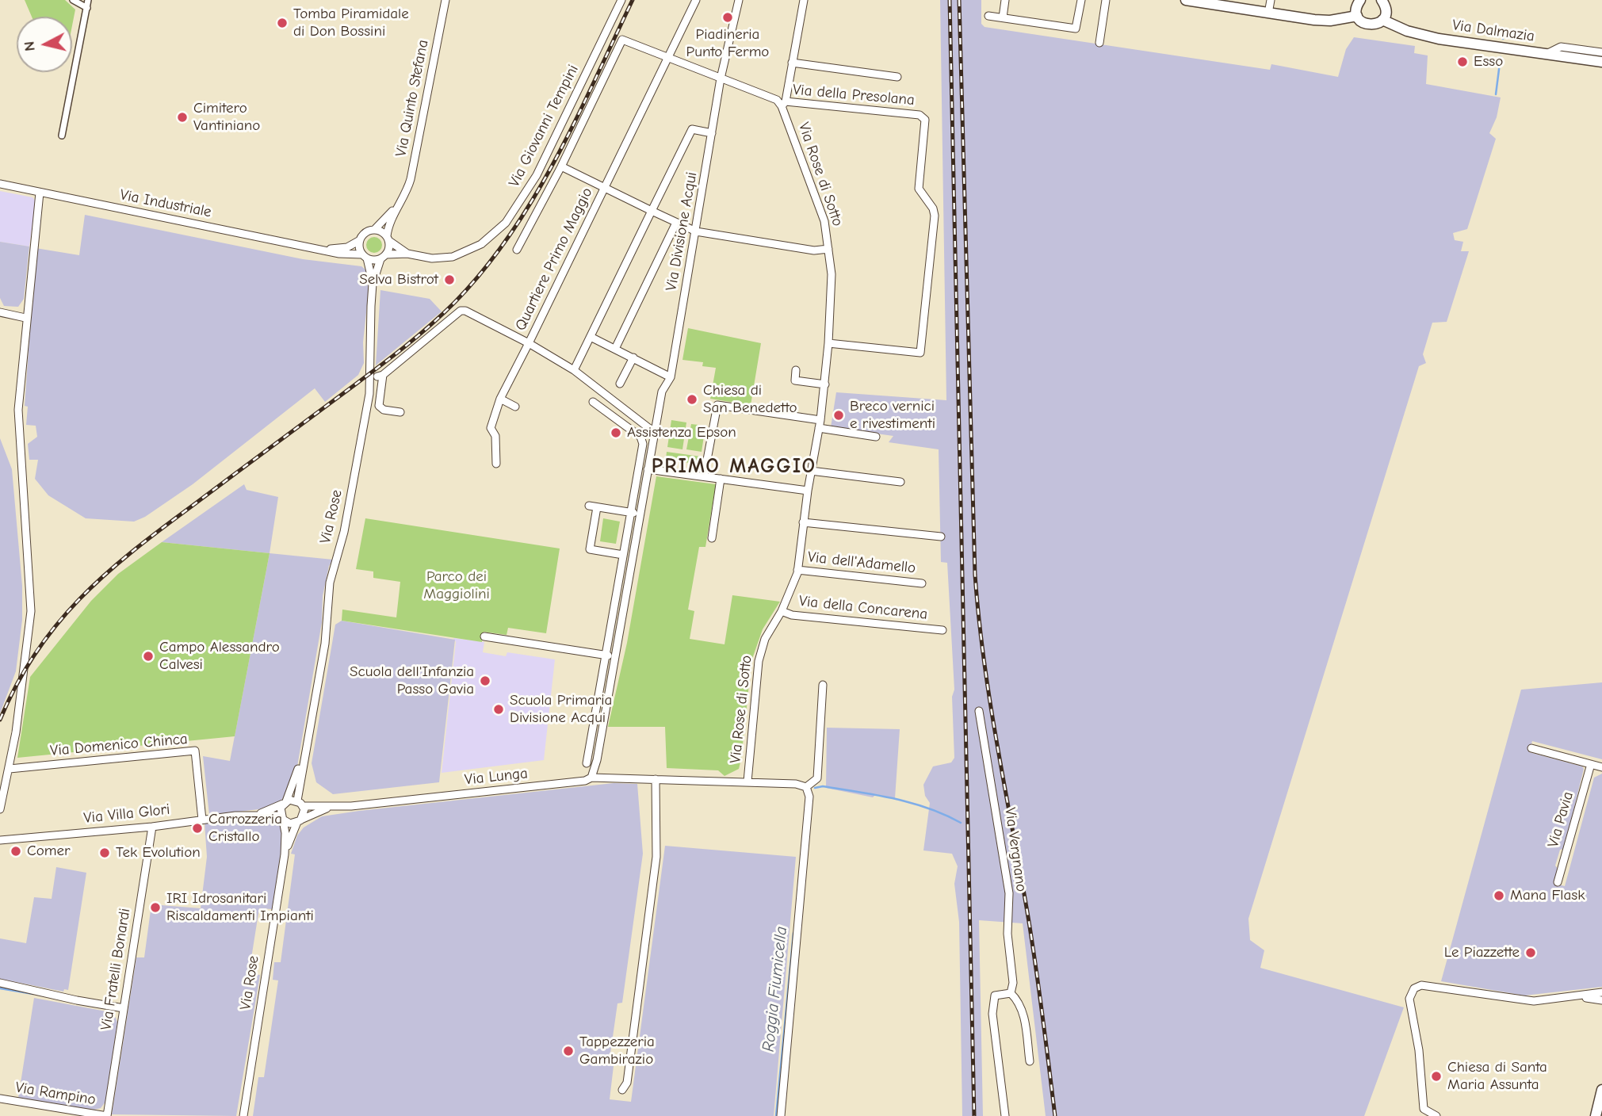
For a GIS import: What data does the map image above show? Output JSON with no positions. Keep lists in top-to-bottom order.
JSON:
{
  "streets": {
    "main road": ["Via Dalmazia"],
    "street": [
      "Via della Presolana",
      "Via Quinto Stefana",
      "Via Giovanni Tempini",
      "Via Rose di Sotto",
      "Via Industriale",
      "Via Divisione Acqui",
      "Quartiere Primo Maggio",
      "Via Rose",
      "Via dell'Adamello",
      "Via della Concarena",
      "Via Domenico Chinca",
      "Via Lunga",
      "Via Villa Glori",
      "Via Pavia",
      "Via Vergnano",
      "Via Fratelli Bonardi",
      "Via Rampino"
    ]
  },
  "crossings": [
    ["Via della Presolana", "Via Rose di Sotto"],
    ["Via Quinto Stefana", "Via Giovanni Tempini"],
    ["Via Quinto Stefana", "Via Industriale"],
    ["Via Quinto Stefana", "Via Rose"],
    ["Via Giovanni Tempini", "Via Industriale"],
    ["Via Giovanni Tempini", "Via Rose"],
    ["Via Rose di Sotto", "Quartiere Primo Maggio"],
    ["Via Rose di Sotto", "Via dell'Adamello"],
    ["Via Rose di Sotto", "Via della Concarena"],
    ["Via Rose di Sotto", "Via Lunga"],
    ["Via Industriale", "Via Rose"],
    ["Via Divisione Acqui", "Quartiere Primo Maggio"],
    ["Via Divisione Acqui", "Via Lunga"],
    ["Via Rose", "Via Lunga"],
    ["Via Rose", "Via Villa Glori"],
    ["Via Domenico Chinca", "Via Villa Glori"],
    ["Via Lunga", "Via Villa Glori"],
    ["Via Villa Glori", "Via Fratelli Bonardi"],
    ["Via Fratelli Bonardi", "Via Rampino"]
  ],
  "districts": ["PRIMO MAGGIO"],
  "water": ["Roggia Fiumicella"],
  "parks": ["Parco dei Maggiolini"],
  "places": [
    "Piadineria Punto Fermo",
    "Tomba Piramidale di Don Bossini",
    "Esso",
    "Cimitero Vantiniano",
    "Selva Bistrot",
    "Chiesa di San Benedetto",
    "Breco vernici e rivestimenti",
    "Assistenza Epson",
    "Campo Alessandro Calvesi",
    "Scuola dell'Infanzia Passo Gavia",
    "Scuola Primaria Divisione Acqui",
    "Carrozzeria Cristallo",
    "Comer",
    "Tek Evolution",
    "Mana Flask",
    "IRI Idrosanitari Riscaldamenti Impianti",
    "Le Piazzette",
    "Tappezzeria Gambirazio",
    "Chiesa di Santa Maria Assunta"
  ],
  "north": "left"
}
